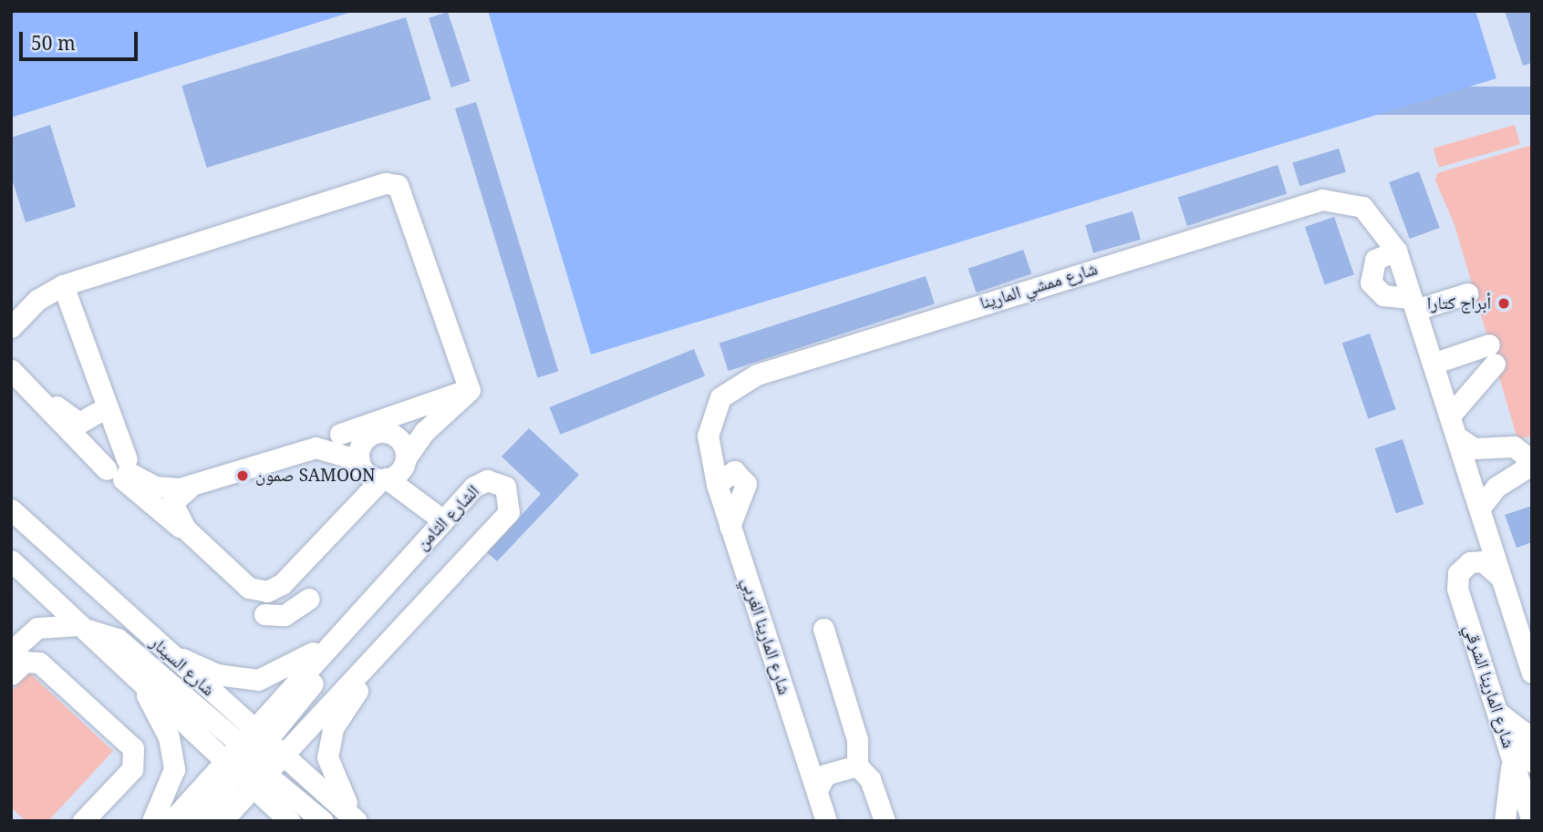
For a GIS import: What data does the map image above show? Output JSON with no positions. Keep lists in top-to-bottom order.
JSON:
{
  "streets": {
    "street": [
      "شارع ممشي المارينا",
      "الشارع الثامن",
      "شارع المارينا الغربي",
      "شارع السينار",
      "شارع المارينا الشرقي"
    ]
  },
  "crossings": [
    ["شارع ممشي المارينا", "شارع المارينا الغربي"],
    ["الشارع الثامن", "شارع السينار"]
  ],
  "places": ["أبراج كتارا", "صمون SAMOON"],
  "scale_bar": "50 m"
}
